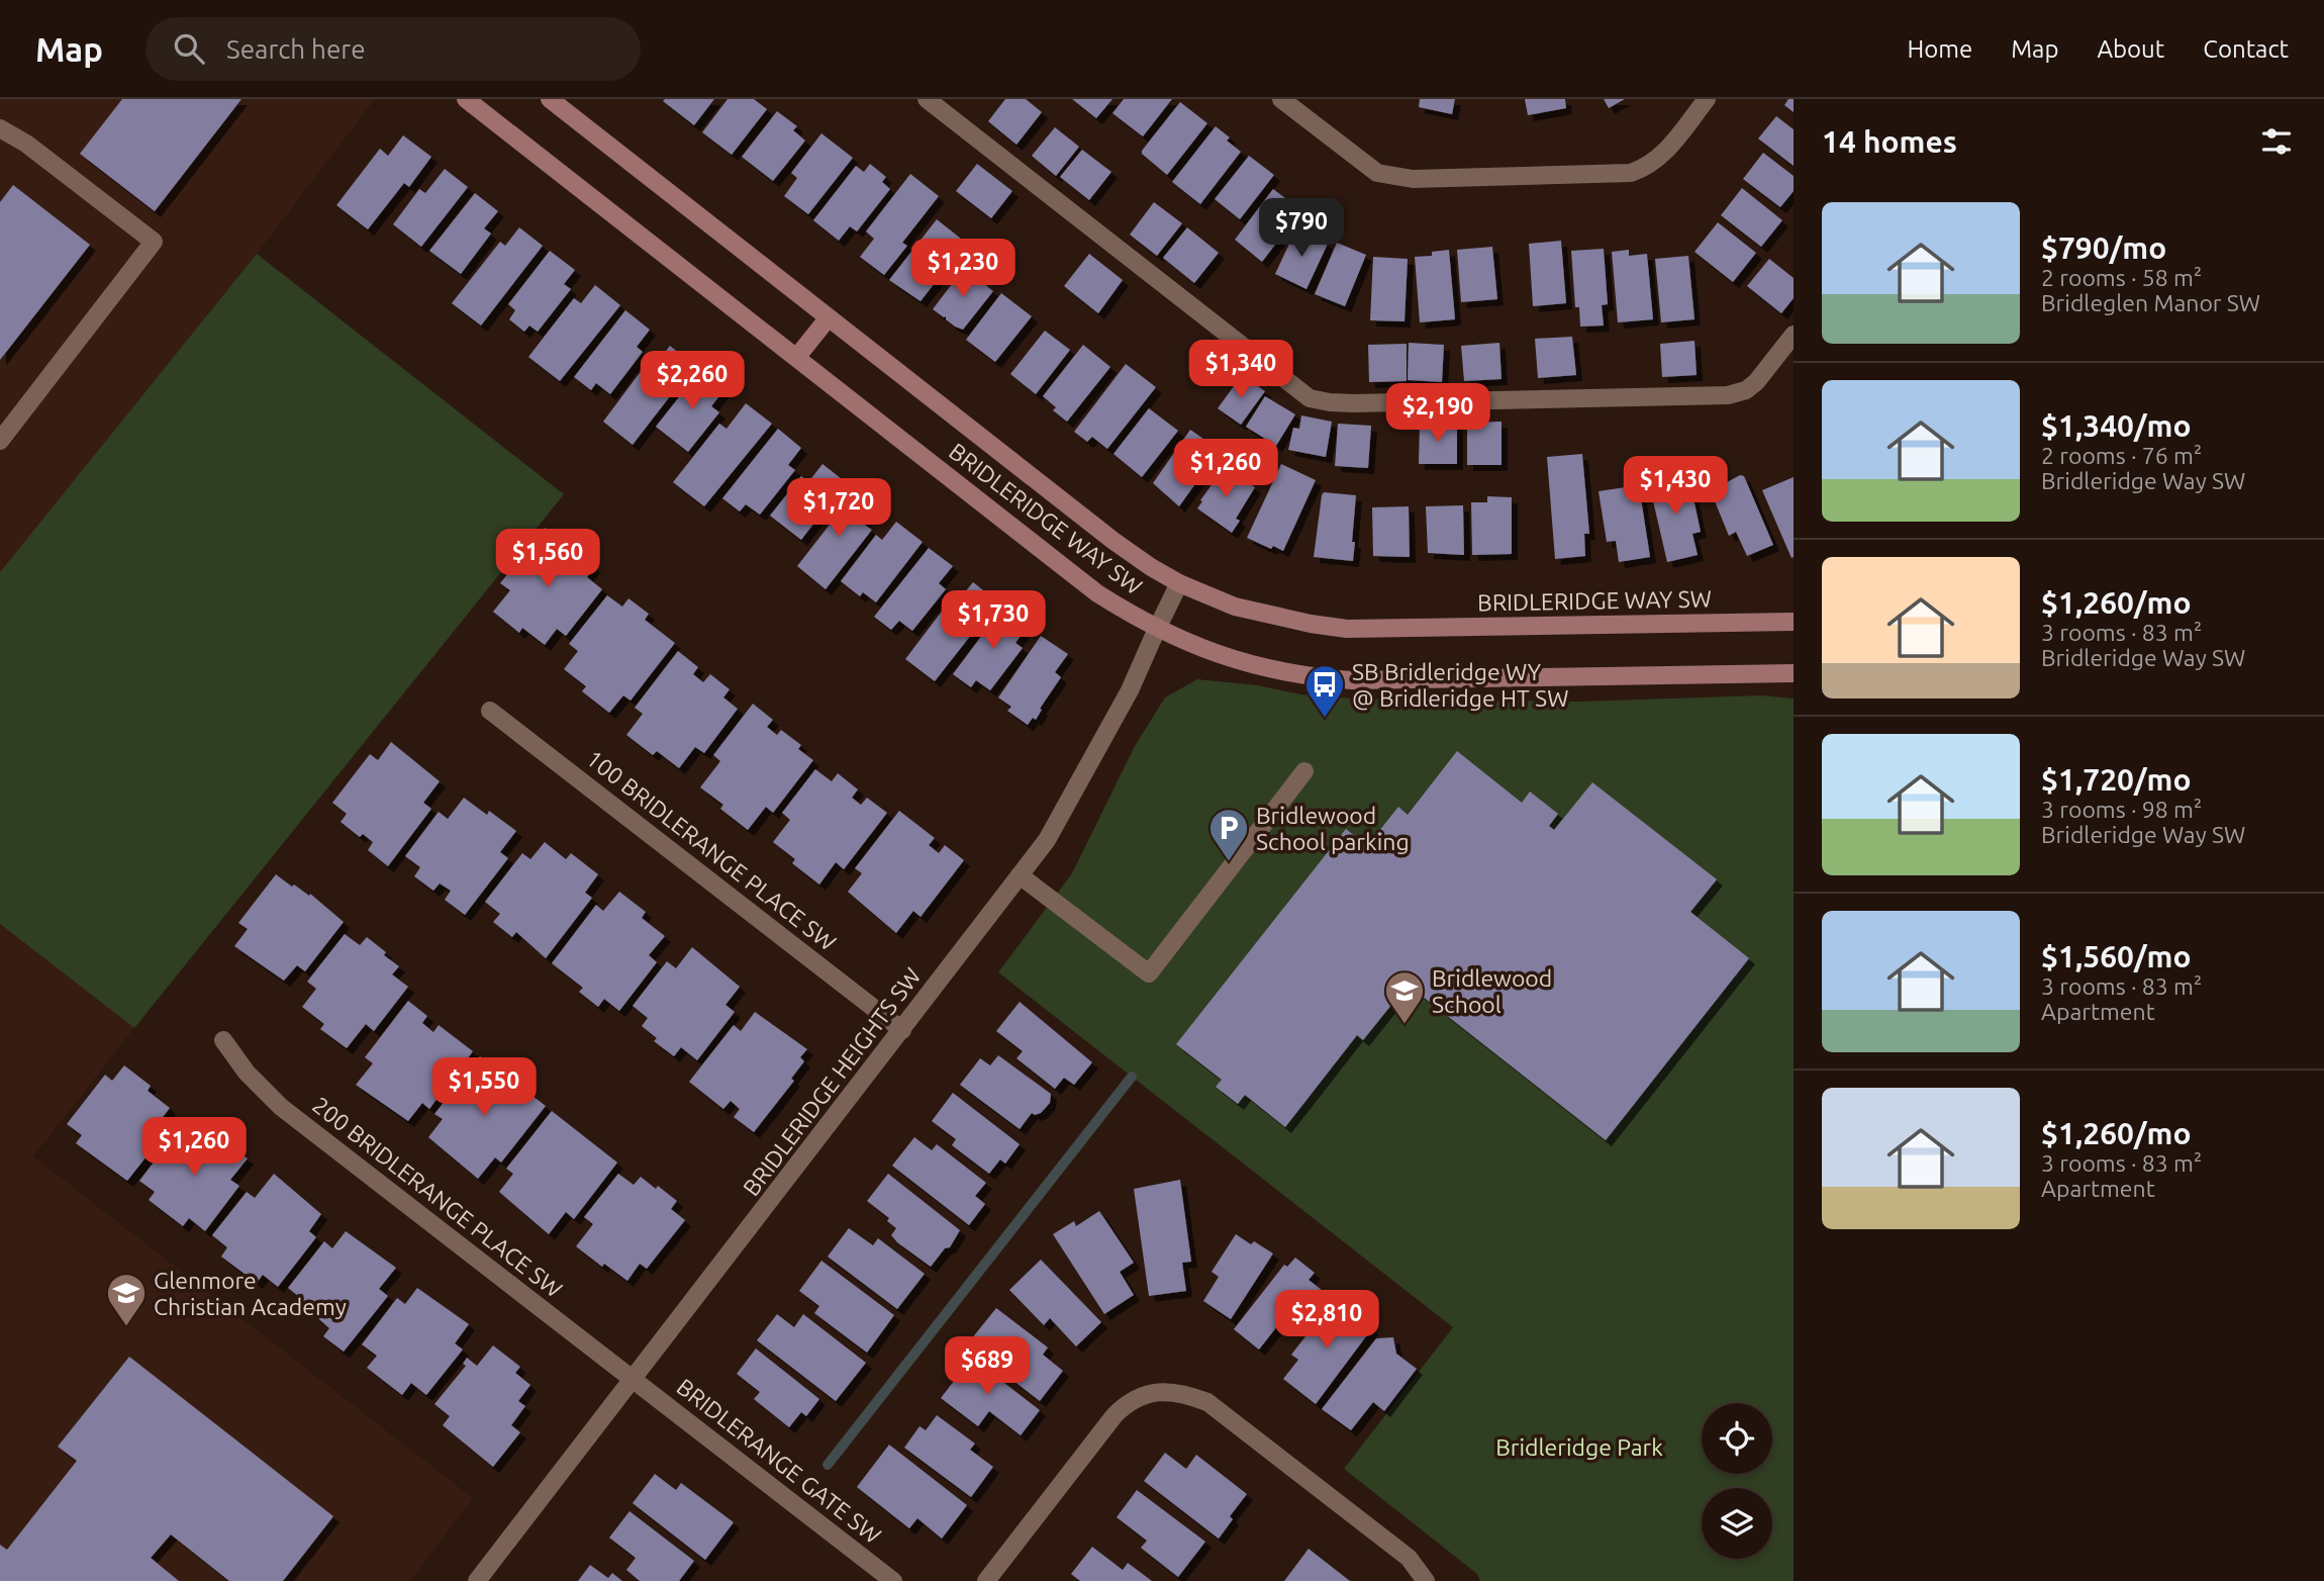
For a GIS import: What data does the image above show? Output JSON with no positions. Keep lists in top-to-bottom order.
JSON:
{
  "streets": {
    "street": [
      "BRIDLERIDGE WAY SW",
      "100 BRIDLERANGE PLACE SW",
      "BRIDLERIDGE HEIGHTS SW",
      "200 BRIDLERANGE PLACE SW",
      "BRIDLERANGE GATE SW"
    ]
  },
  "crossings": [
    ["BRIDLERIDGE WAY SW", "BRIDLERIDGE HEIGHTS SW"],
    ["100 BRIDLERANGE PLACE SW", "BRIDLERIDGE HEIGHTS SW"],
    ["BRIDLERIDGE HEIGHTS SW", "200 BRIDLERANGE PLACE SW"],
    ["BRIDLERIDGE HEIGHTS SW", "BRIDLERANGE GATE SW"],
    ["200 BRIDLERANGE PLACE SW", "BRIDLERANGE GATE SW"]
  ],
  "parks": ["Bridleridge Park"],
  "places": {
    "bus stop": ["SB Bridleridge WY @ Bridleridge HT SW"],
    "parking": ["Bridlewood School parking"],
    "school or university": ["Bridlewood School", "Glenmore Christian Academy"]
  },
  "page": {
    "header": "Map",
    "search": "Search here",
    "nav": [
      "Home",
      "Map",
      "About",
      "Contact"
    ],
    "heading": "14 homes",
    "list": [
      {
        "name": "$790/mo",
        "note": "2 rooms · 58 m² · Bridleglen Manor SW"
      },
      {
        "name": "$1,340/mo",
        "note": "2 rooms · 76 m² · Bridleridge Way SW"
      },
      {
        "name": "$1,260/mo",
        "note": "3 rooms · 83 m² · Bridleridge Way SW"
      },
      {
        "name": "$1,720/mo",
        "note": "3 rooms · 98 m² · Bridleridge Way SW"
      },
      {
        "name": "$1,560/mo",
        "note": "3 rooms · 83 m² · Apartment"
      },
      {
        "name": "$1,260/mo",
        "note": "3 rooms · 83 m² · Apartment"
      }
    ],
    "price": [
      "$790",
      "$1,230",
      "$1,340",
      "$2,260",
      "$2,190",
      "$1,260",
      "$1,430",
      "$1,720",
      "$1,560",
      "$1,730",
      "$1,550",
      "$1,260",
      "$2,810",
      "$689"
    ]
  }
}
